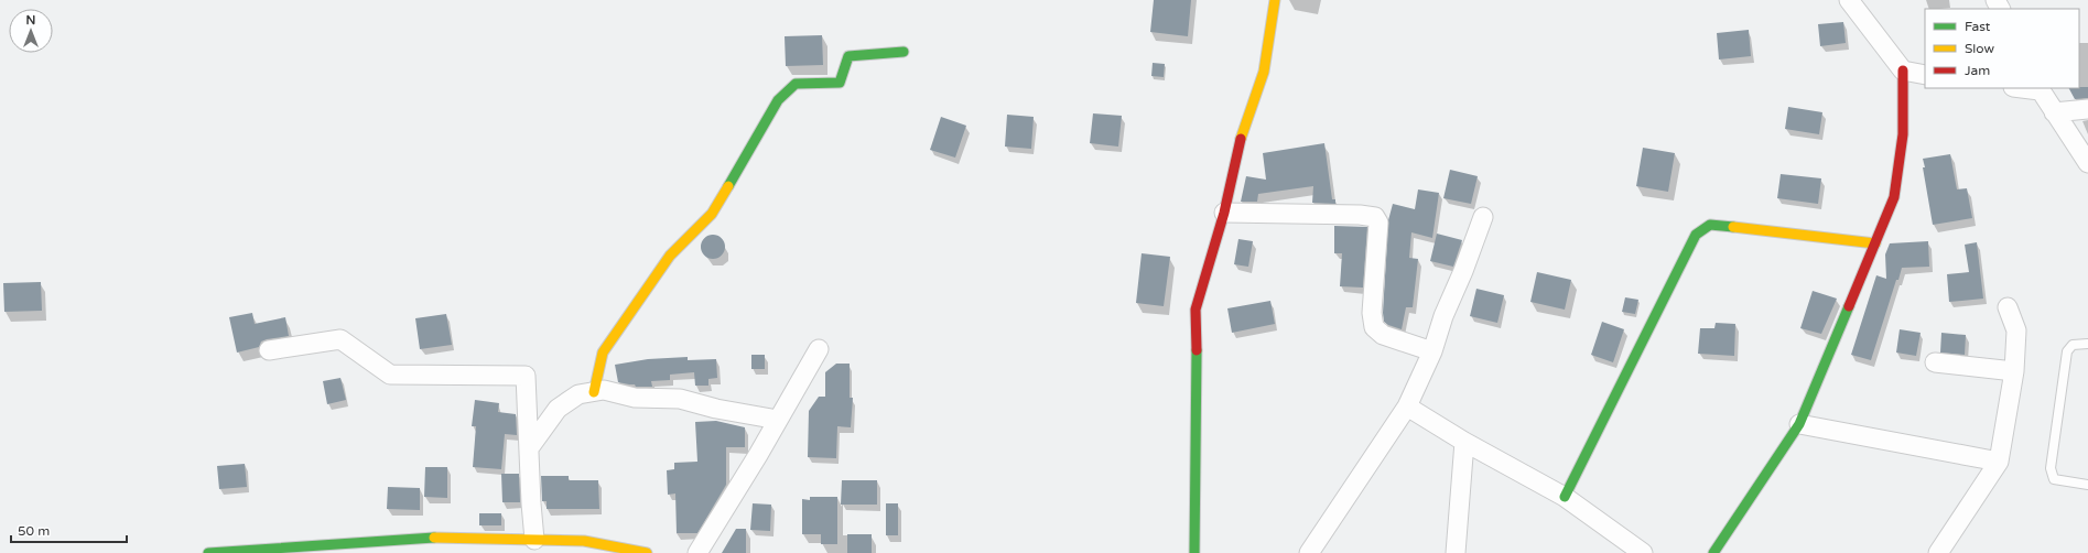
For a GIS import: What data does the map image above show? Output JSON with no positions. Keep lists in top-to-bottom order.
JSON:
{
  "legend": ["Fast", "Slow", "Jam"],
  "scale_bar": "50 m",
  "north": "top"
}
